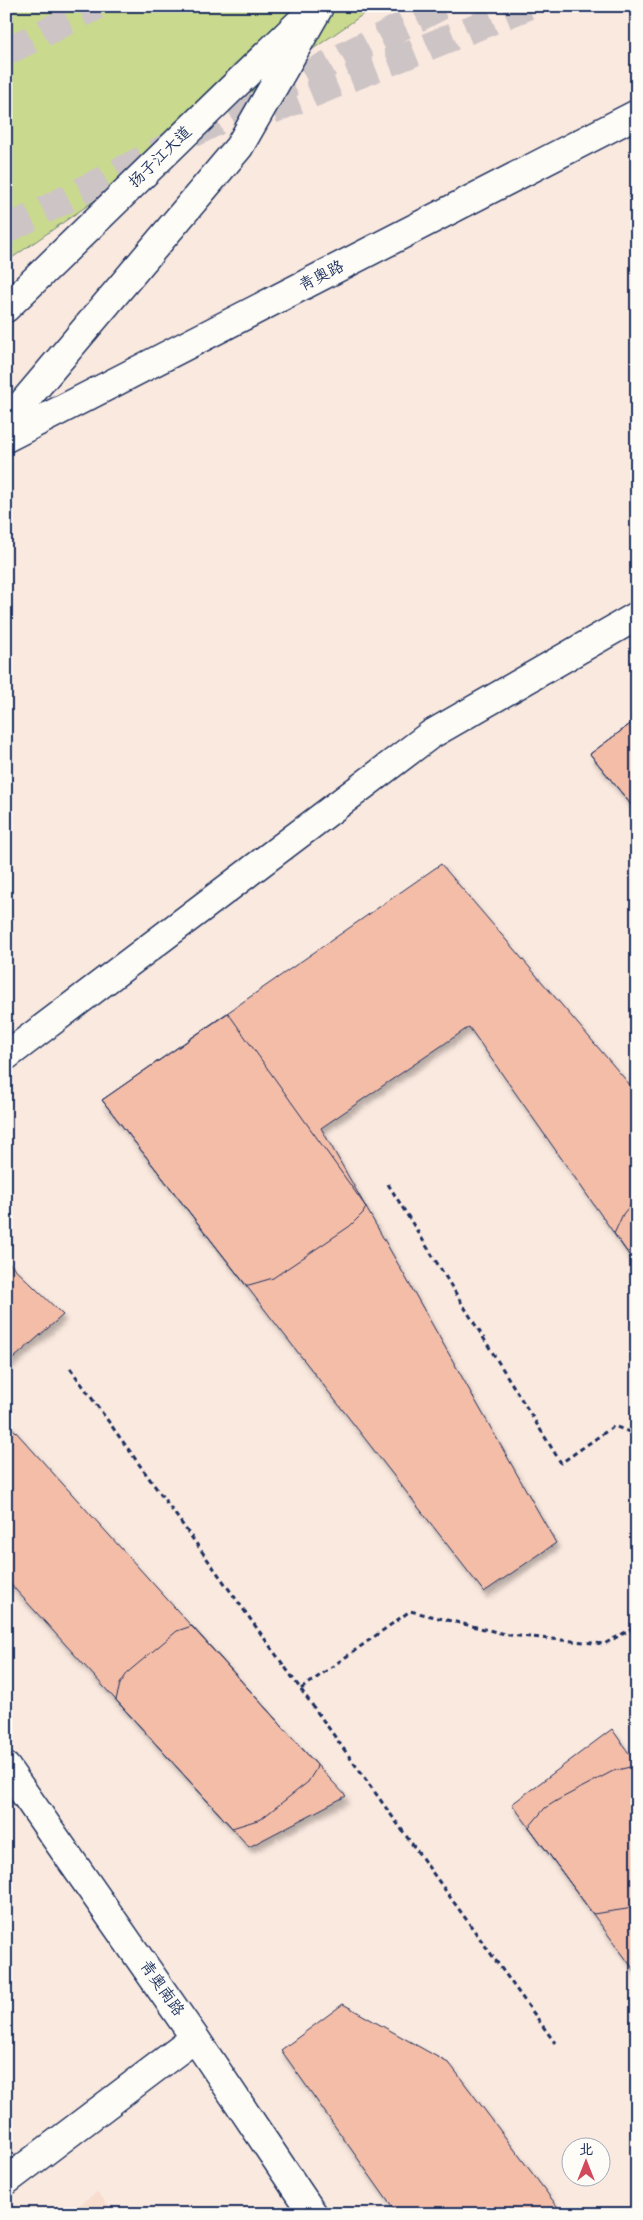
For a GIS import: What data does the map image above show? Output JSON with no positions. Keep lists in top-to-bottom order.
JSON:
{
  "streets": {
    "street": ["扬子江大道", "青奥路", "青奥南路"]
  },
  "north": "top"
}
